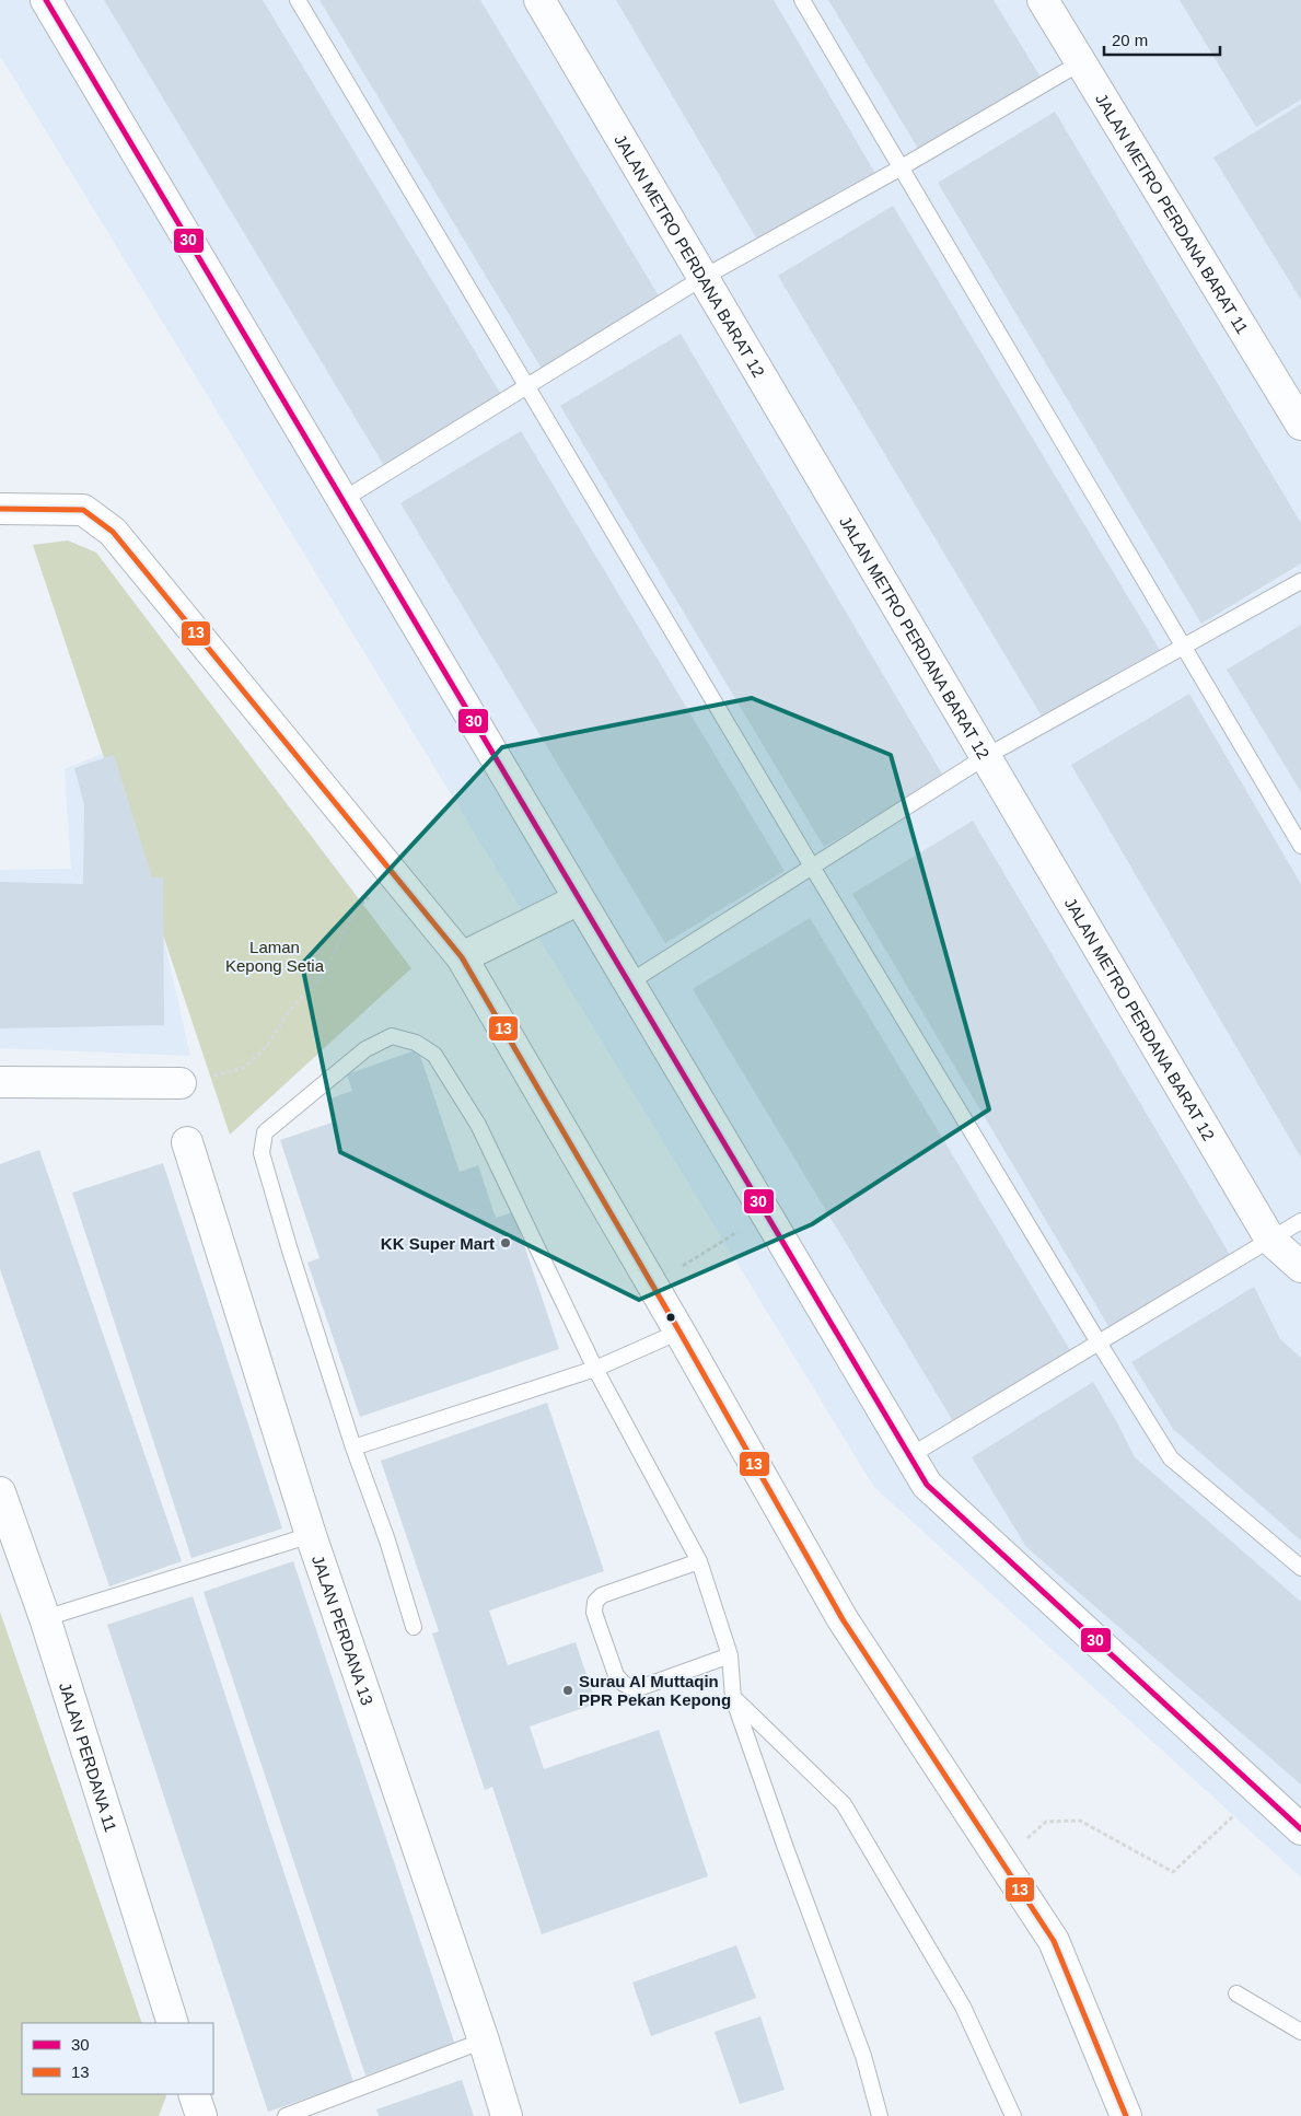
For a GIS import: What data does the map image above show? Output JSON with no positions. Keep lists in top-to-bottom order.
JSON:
{
  "streets": {
    "street": [
      "JALAN METRO PERDANA BARAT 11",
      "JALAN METRO PERDANA BARAT 12",
      "JALAN PERDANA 13",
      "JALAN PERDANA 11"
    ]
  },
  "parks": ["Laman Kepong Setia"],
  "places": ["KK Super Mart", "Surau Al Muttaqin PPR Pekan Kepong"],
  "lines": ["transit line 30", "transit line 13"],
  "legend": ["30", "13"],
  "scale_bar": "20 m"
}
